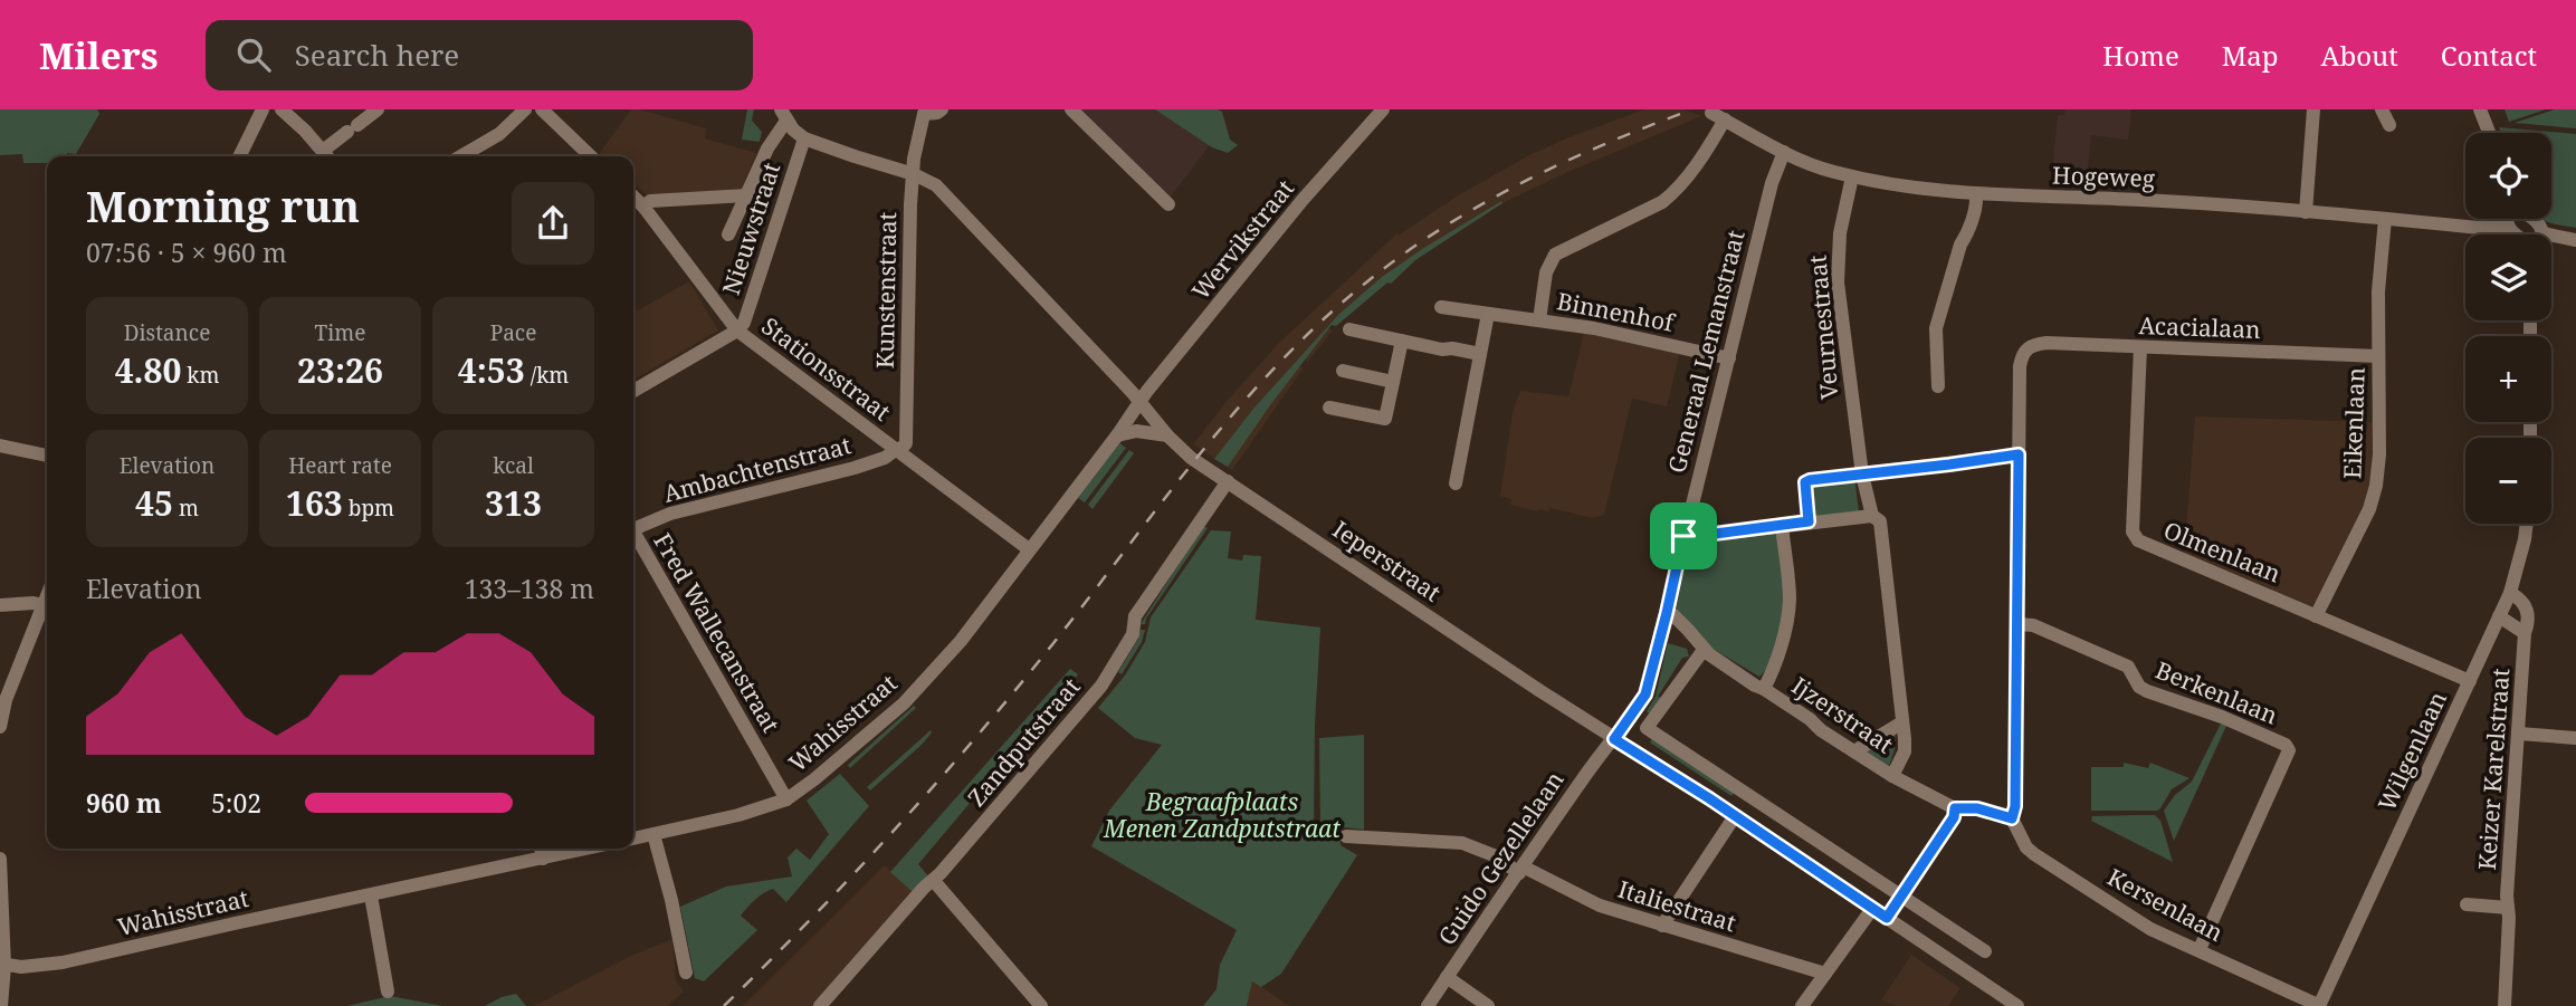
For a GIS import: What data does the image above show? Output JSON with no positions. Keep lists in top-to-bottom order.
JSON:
{
  "streets": {
    "street": [
      "Hogeweg",
      "Nieuwstraat",
      "Wervikstraat",
      "Kunstenstraat",
      "Binnenhof",
      "Veurnestraat",
      "Acacialaan",
      "Generaal Lemanstraat",
      "Stationsstraat",
      "Eikenlaan",
      "Ambachtenstraat",
      "Olmenlaan",
      "Ieperstraat",
      "Fred Wallecanstraat",
      "Berkenlaan",
      "Ijzerstraat",
      "Wahisstraat",
      "Zandputstraat",
      "Wilgenlaan",
      "Keizer Karelstraat",
      "Guido Gezellelaan",
      "Kersenlaan",
      "Italiestraat"
    ]
  },
  "crossings": [
    ["Hogeweg", "Binnenhof"],
    ["Hogeweg", "Veurnestraat"],
    ["Hogeweg", "Generaal Lemanstraat"],
    ["Hogeweg", "Eikenlaan"],
    ["Nieuwstraat", "Stationsstraat"],
    ["Nieuwstraat", "Ieperstraat"],
    ["Wervikstraat", "Ieperstraat"],
    ["Wervikstraat", "Wahisstraat"],
    ["Kunstenstraat", "Stationsstraat"],
    ["Kunstenstraat", "Ambachtenstraat"],
    ["Kunstenstraat", "Ieperstraat"],
    ["Binnenhof", "Generaal Lemanstraat"],
    ["Veurnestraat", "Ijzerstraat"],
    ["Acacialaan", "Eikenlaan"],
    ["Acacialaan", "Olmenlaan"],
    ["Generaal Lemanstraat", "Ieperstraat"],
    ["Generaal Lemanstraat", "Ijzerstraat"],
    ["Generaal Lemanstraat", "Guido Gezellelaan"],
    ["Stationsstraat", "Ambachtenstraat"],
    ["Stationsstraat", "Wahisstraat"],
    ["Eikenlaan", "Olmenlaan"],
    ["Olmenlaan", "Wilgenlaan"],
    ["Ieperstraat", "Zandputstraat"],
    ["Ieperstraat", "Guido Gezellelaan"],
    ["Fred Wallecanstraat", "Wahisstraat"],
    ["Berkenlaan", "Kersenlaan"],
    ["Ijzerstraat", "Kersenlaan"],
    ["Wilgenlaan", "Keizer Karelstraat"],
    ["Wilgenlaan", "Kersenlaan"],
    ["Guido Gezellelaan", "Italiestraat"]
  ],
  "parks": ["Begraafplaats Menen Zandputstraat"],
  "page": {
    "header": "Milers",
    "search": "Search here",
    "nav": [
      "Home",
      "Map",
      "About",
      "Contact"
    ],
    "map_buttons": ["+", "−"],
    "heading": ["Morning run", "07:56 · 5 × 960 m"],
    "stats": [
      ["Distance", "4.80 km"],
      ["Time", "23:26"],
      ["Pace", "4:53 /km"],
      ["Elevation", "45 m"],
      ["Heart rate", "163 bpm"],
      ["kcal", "313"]
    ],
    "chart": ["Elevation", "133–138 m"],
    "list": [
      {
        "name": "960 m",
        "note": "5:02"
      }
    ]
  }
}
